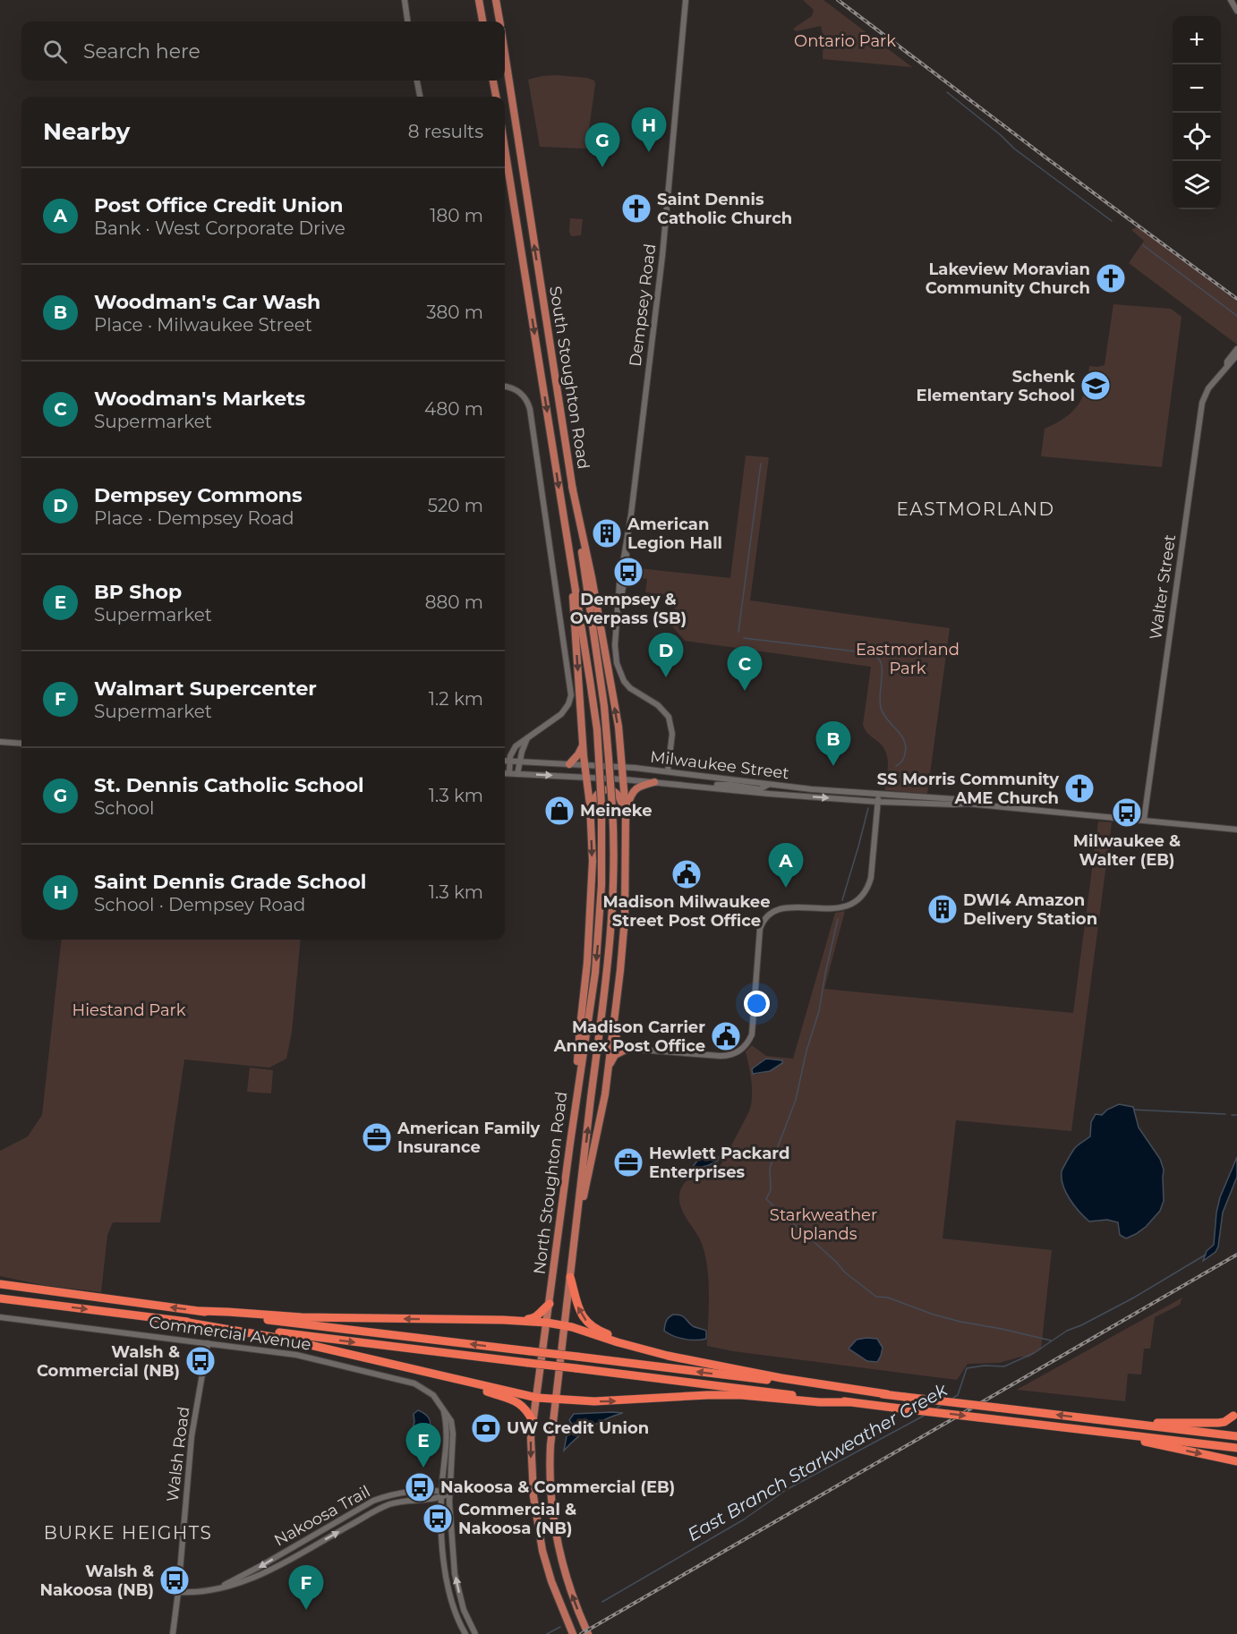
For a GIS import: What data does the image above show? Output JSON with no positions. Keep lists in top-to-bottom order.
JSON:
{
  "streets": {
    "main road": ["South Stoughton Road", "North Stoughton Road"],
    "street": [
      "Dempsey Road",
      "Walter Street",
      "Milwaukee Street",
      "Commercial Avenue",
      "Walsh Road",
      "Nakoosa Trail"
    ]
  },
  "crossings": [
    ["Dempsey Road", "Milwaukee Street"],
    ["South Stoughton Road", "North Stoughton Road"],
    ["Walter Street", "Milwaukee Street"],
    ["Commercial Avenue", "Walsh Road"],
    ["Commercial Avenue", "Nakoosa Trail"],
    ["Walsh Road", "Nakoosa Trail"]
  ],
  "districts": ["EASTMORLAND", "BURKE HEIGHTS"],
  "water": ["East Branch Starkweather Creek"],
  "parks": [
    "Ontario Park",
    "Eastmorland Park",
    "Hiestand Park",
    "Starkweather Uplands"
  ],
  "places": {
    "church": ["Saint Dennis Catholic Church", "Lakeview Moravian Community Church", "SS Morris Community AME Church"],
    "school or university": ["Schenk Elementary School"],
    "building": ["American Legion Hall", "DWI4 Amazon Delivery Station"],
    "bus stop": [
      "Dempsey & Overpass (SB)",
      "Milwaukee & Walter (EB)",
      "Walsh & Commercial (NB)",
      "Nakoosa & Commercial (EB)",
      "Commercial & Nakoosa (NB)",
      "Walsh & Nakoosa (NB)"
    ],
    "shop": ["Meineke"],
    "public building": ["Madison Milwaukee Street Post Office", "Madison Carrier Annex Post Office"],
    "office": ["American Family Insurance", "Hewlett Packard Enterprises"],
    "bank": ["UW Credit Union"]
  },
  "page": {
    "map_buttons": ["+", "−"],
    "search": "Search here",
    "heading": ["Nearby", "8 results"],
    "pins": [
      "H",
      "G",
      "D",
      "C",
      "B",
      "A",
      "E",
      "F"
    ],
    "list": [
      {
        "mark": "A",
        "name": "Post Office Credit Union",
        "note": "Bank · West Corporate Drive",
        "value": "180 m"
      },
      {
        "mark": "B",
        "name": "Woodman's Car Wash",
        "note": "Place · Milwaukee Street",
        "value": "380 m"
      },
      {
        "mark": "C",
        "name": "Woodman's Markets",
        "note": "Supermarket",
        "value": "480 m"
      },
      {
        "mark": "D",
        "name": "Dempsey Commons",
        "note": "Place · Dempsey Road",
        "value": "520 m"
      },
      {
        "mark": "E",
        "name": "BP Shop",
        "note": "Supermarket",
        "value": "880 m"
      },
      {
        "mark": "F",
        "name": "Walmart Supercenter",
        "note": "Supermarket",
        "value": "1.2 km"
      },
      {
        "mark": "G",
        "name": "St. Dennis Catholic School",
        "note": "School",
        "value": "1.3 km"
      },
      {
        "mark": "H",
        "name": "Saint Dennis Grade School",
        "note": "School · Dempsey Road",
        "value": "1.3 km"
      }
    ]
  }
}
